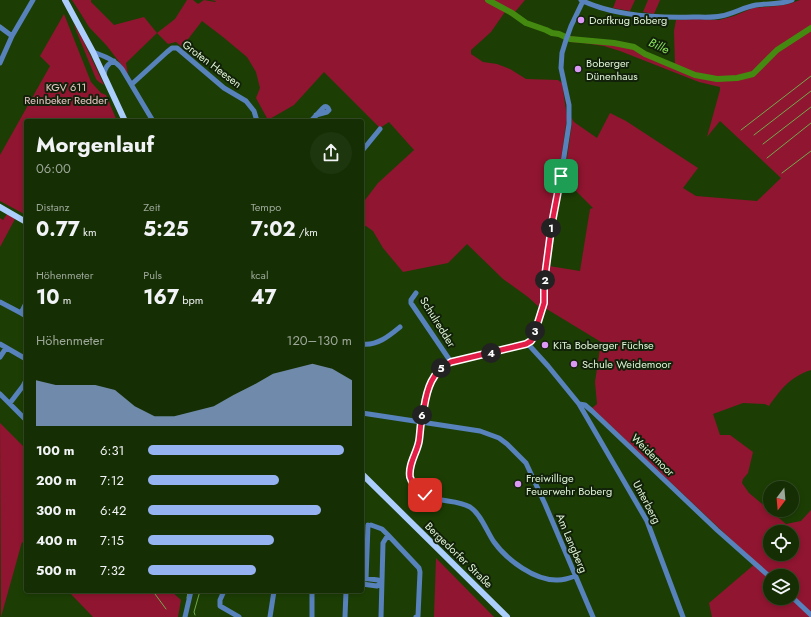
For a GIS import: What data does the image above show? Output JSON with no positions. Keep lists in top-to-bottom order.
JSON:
{
  "streets": {
    "main road": ["Bergedorfer Straße"],
    "street": [
      "Groten Heesen",
      "Schulredder",
      "Weidemoor",
      "Unterberg",
      "Am Langberg"
    ]
  },
  "crossings": [
    ["Schulredder", "Weidemoor"],
    ["Schulredder", "Am Langberg"],
    ["Weidemoor", "Unterberg"]
  ],
  "water": ["Bille"],
  "parks": ["KGV 611 Reinbeker Redder"],
  "places": [
    "Dorfkrug Boberg",
    "Boberger Dünenhaus",
    "KiTa Boberger Füchse",
    "Schule Weidemoor",
    "Freiwillige Feuerwehr Boberg"
  ],
  "north": "bottom",
  "page": {
    "heading": ["Morgenlauf", "06:00"],
    "stats": [
      ["Distanz", "0.77 km"],
      ["Zeit", "5:25"],
      ["Tempo", "7:02 /km"],
      ["Höhenmeter", "10 m"],
      ["Puls", "167 bpm"],
      ["kcal", "47"]
    ],
    "pins": [
      "1",
      "2",
      "3",
      "4",
      "5",
      "6"
    ],
    "chart": ["Höhenmeter", "120–130 m"],
    "list": [
      {
        "name": "100 m",
        "note": "6:31"
      },
      {
        "name": "200 m",
        "note": "7:12"
      },
      {
        "name": "300 m",
        "note": "6:42"
      },
      {
        "name": "400 m",
        "note": "7:15"
      },
      {
        "name": "500 m",
        "note": "7:32"
      }
    ]
  }
}
